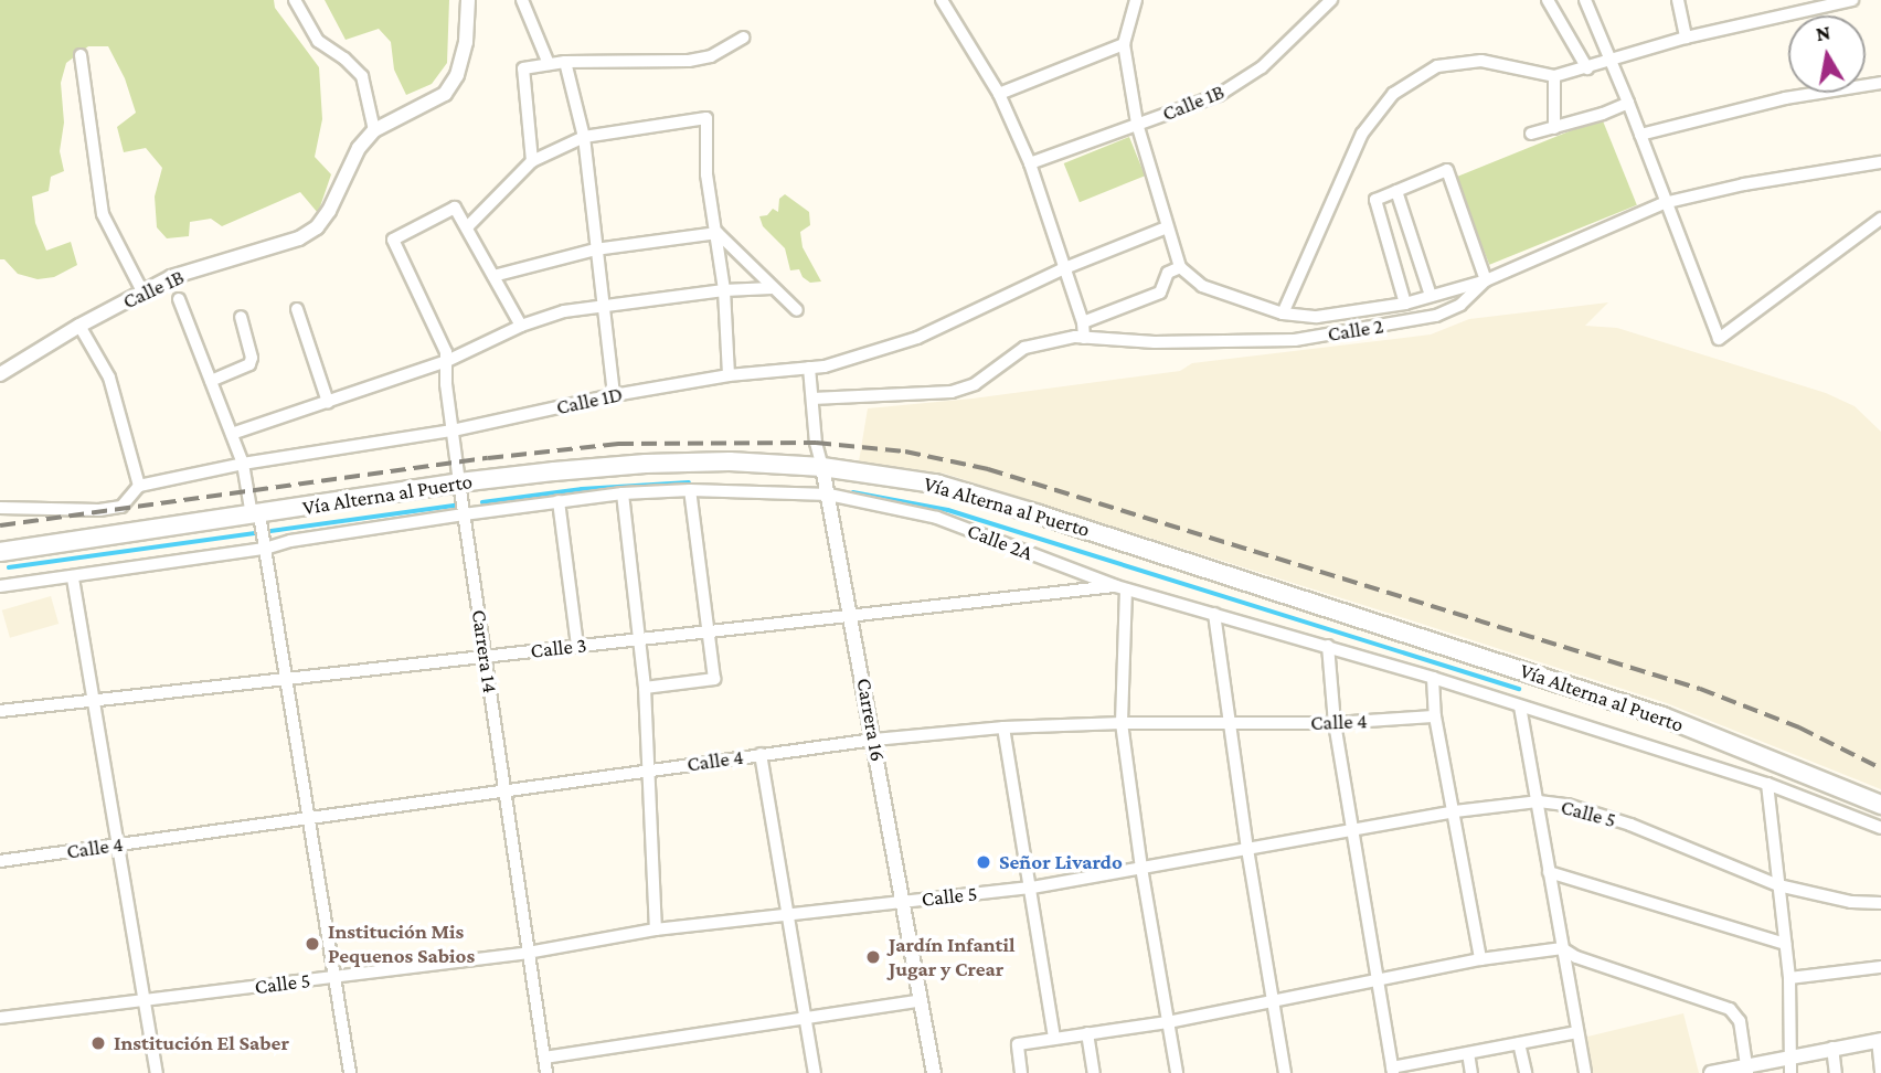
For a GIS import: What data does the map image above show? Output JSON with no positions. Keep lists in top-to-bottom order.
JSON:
{
  "streets": {
    "main road": ["Vía Alterna al Puerto"],
    "street": [
      "Calle 1B",
      "Calle 2",
      "Calle 1D",
      "Calle 2A",
      "Calle 3",
      "Carrera 14",
      "Carrera 16",
      "Calle 4",
      "Calle 5"
    ]
  },
  "crossings": [
    ["Calle 2", "Carrera 16"],
    ["Calle 1D", "Carrera 14"],
    ["Calle 1D", "Carrera 16"],
    ["Vía Alterna al Puerto", "Calle 2A"],
    ["Vía Alterna al Puerto", "Carrera 14"],
    ["Vía Alterna al Puerto", "Carrera 16"],
    ["Calle 2A", "Calle 3"],
    ["Calle 2A", "Carrera 14"],
    ["Calle 2A", "Carrera 16"],
    ["Calle 3", "Carrera 14"],
    ["Calle 3", "Carrera 16"],
    ["Carrera 14", "Calle 4"],
    ["Carrera 14", "Calle 5"],
    ["Carrera 16", "Calle 4"],
    ["Carrera 16", "Calle 5"]
  ],
  "places": [
    "Señor Livardo",
    "Institución Mis Pequenos Sabios",
    "Jardín Infantil Jugar y Crear",
    "Institución El Saber"
  ],
  "north": "top"
}
